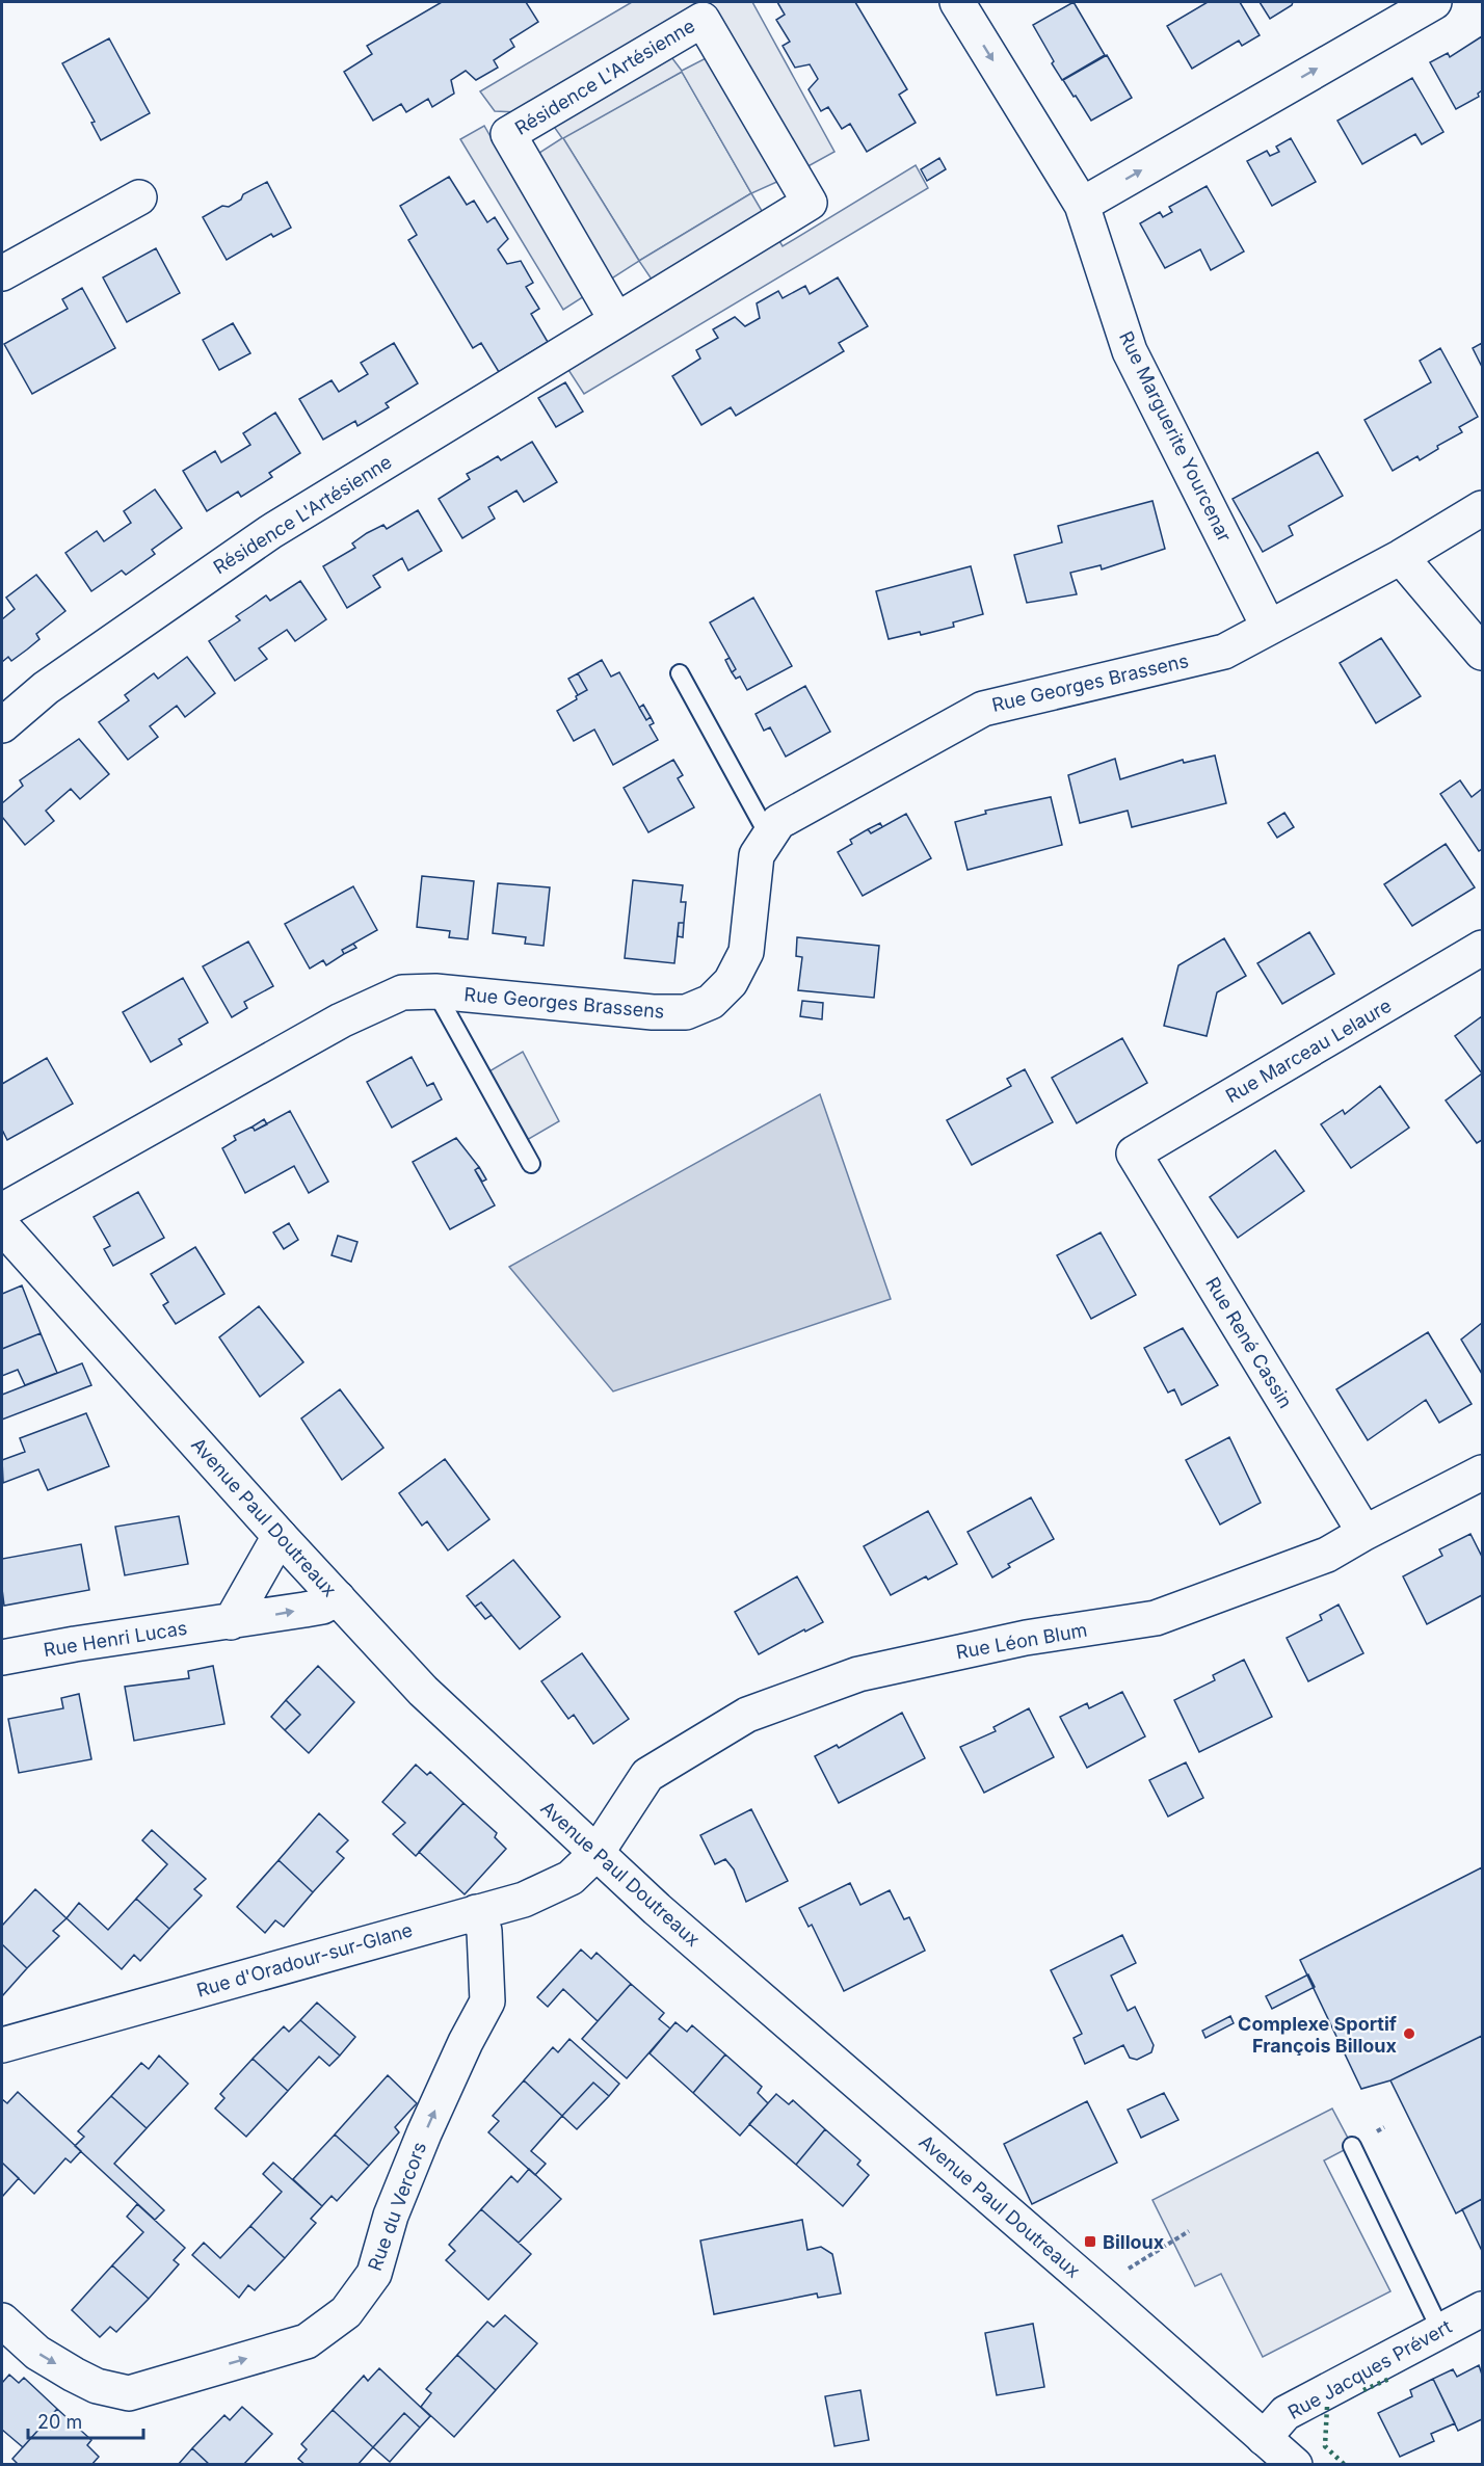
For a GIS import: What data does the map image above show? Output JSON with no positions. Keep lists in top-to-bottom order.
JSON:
{
  "streets": {
    "street": [
      "Résidence L'Artésienne",
      "Rue Marguerite Yourcenar",
      "Rue Georges Brassens",
      "Rue Marceau Lelaure",
      "Rue René Cassin",
      "Avenue Paul Doutreaux",
      "Rue Henri Lucas",
      "Rue Léon Blum",
      "Rue d'Oradour-sur-Glane",
      "Rue du Vercors",
      "Rue Jacques Prévert"
    ]
  },
  "crossings": [
    ["Rue Marguerite Yourcenar", "Rue Georges Brassens"],
    ["Rue Marceau Lelaure", "Rue René Cassin"],
    ["Rue René Cassin", "Rue Léon Blum"],
    ["Avenue Paul Doutreaux", "Rue Henri Lucas"],
    ["Avenue Paul Doutreaux", "Rue Léon Blum"],
    ["Avenue Paul Doutreaux", "Rue d'Oradour-sur-Glane"],
    ["Avenue Paul Doutreaux", "Rue Jacques Prévert"],
    ["Rue Léon Blum", "Rue d'Oradour-sur-Glane"],
    ["Rue d'Oradour-sur-Glane", "Rue du Vercors"]
  ],
  "places": {
    "other": ["Complexe Sportif François Billoux"],
    "transit": ["Billoux"]
  },
  "scale_bar": "20 m"
}
